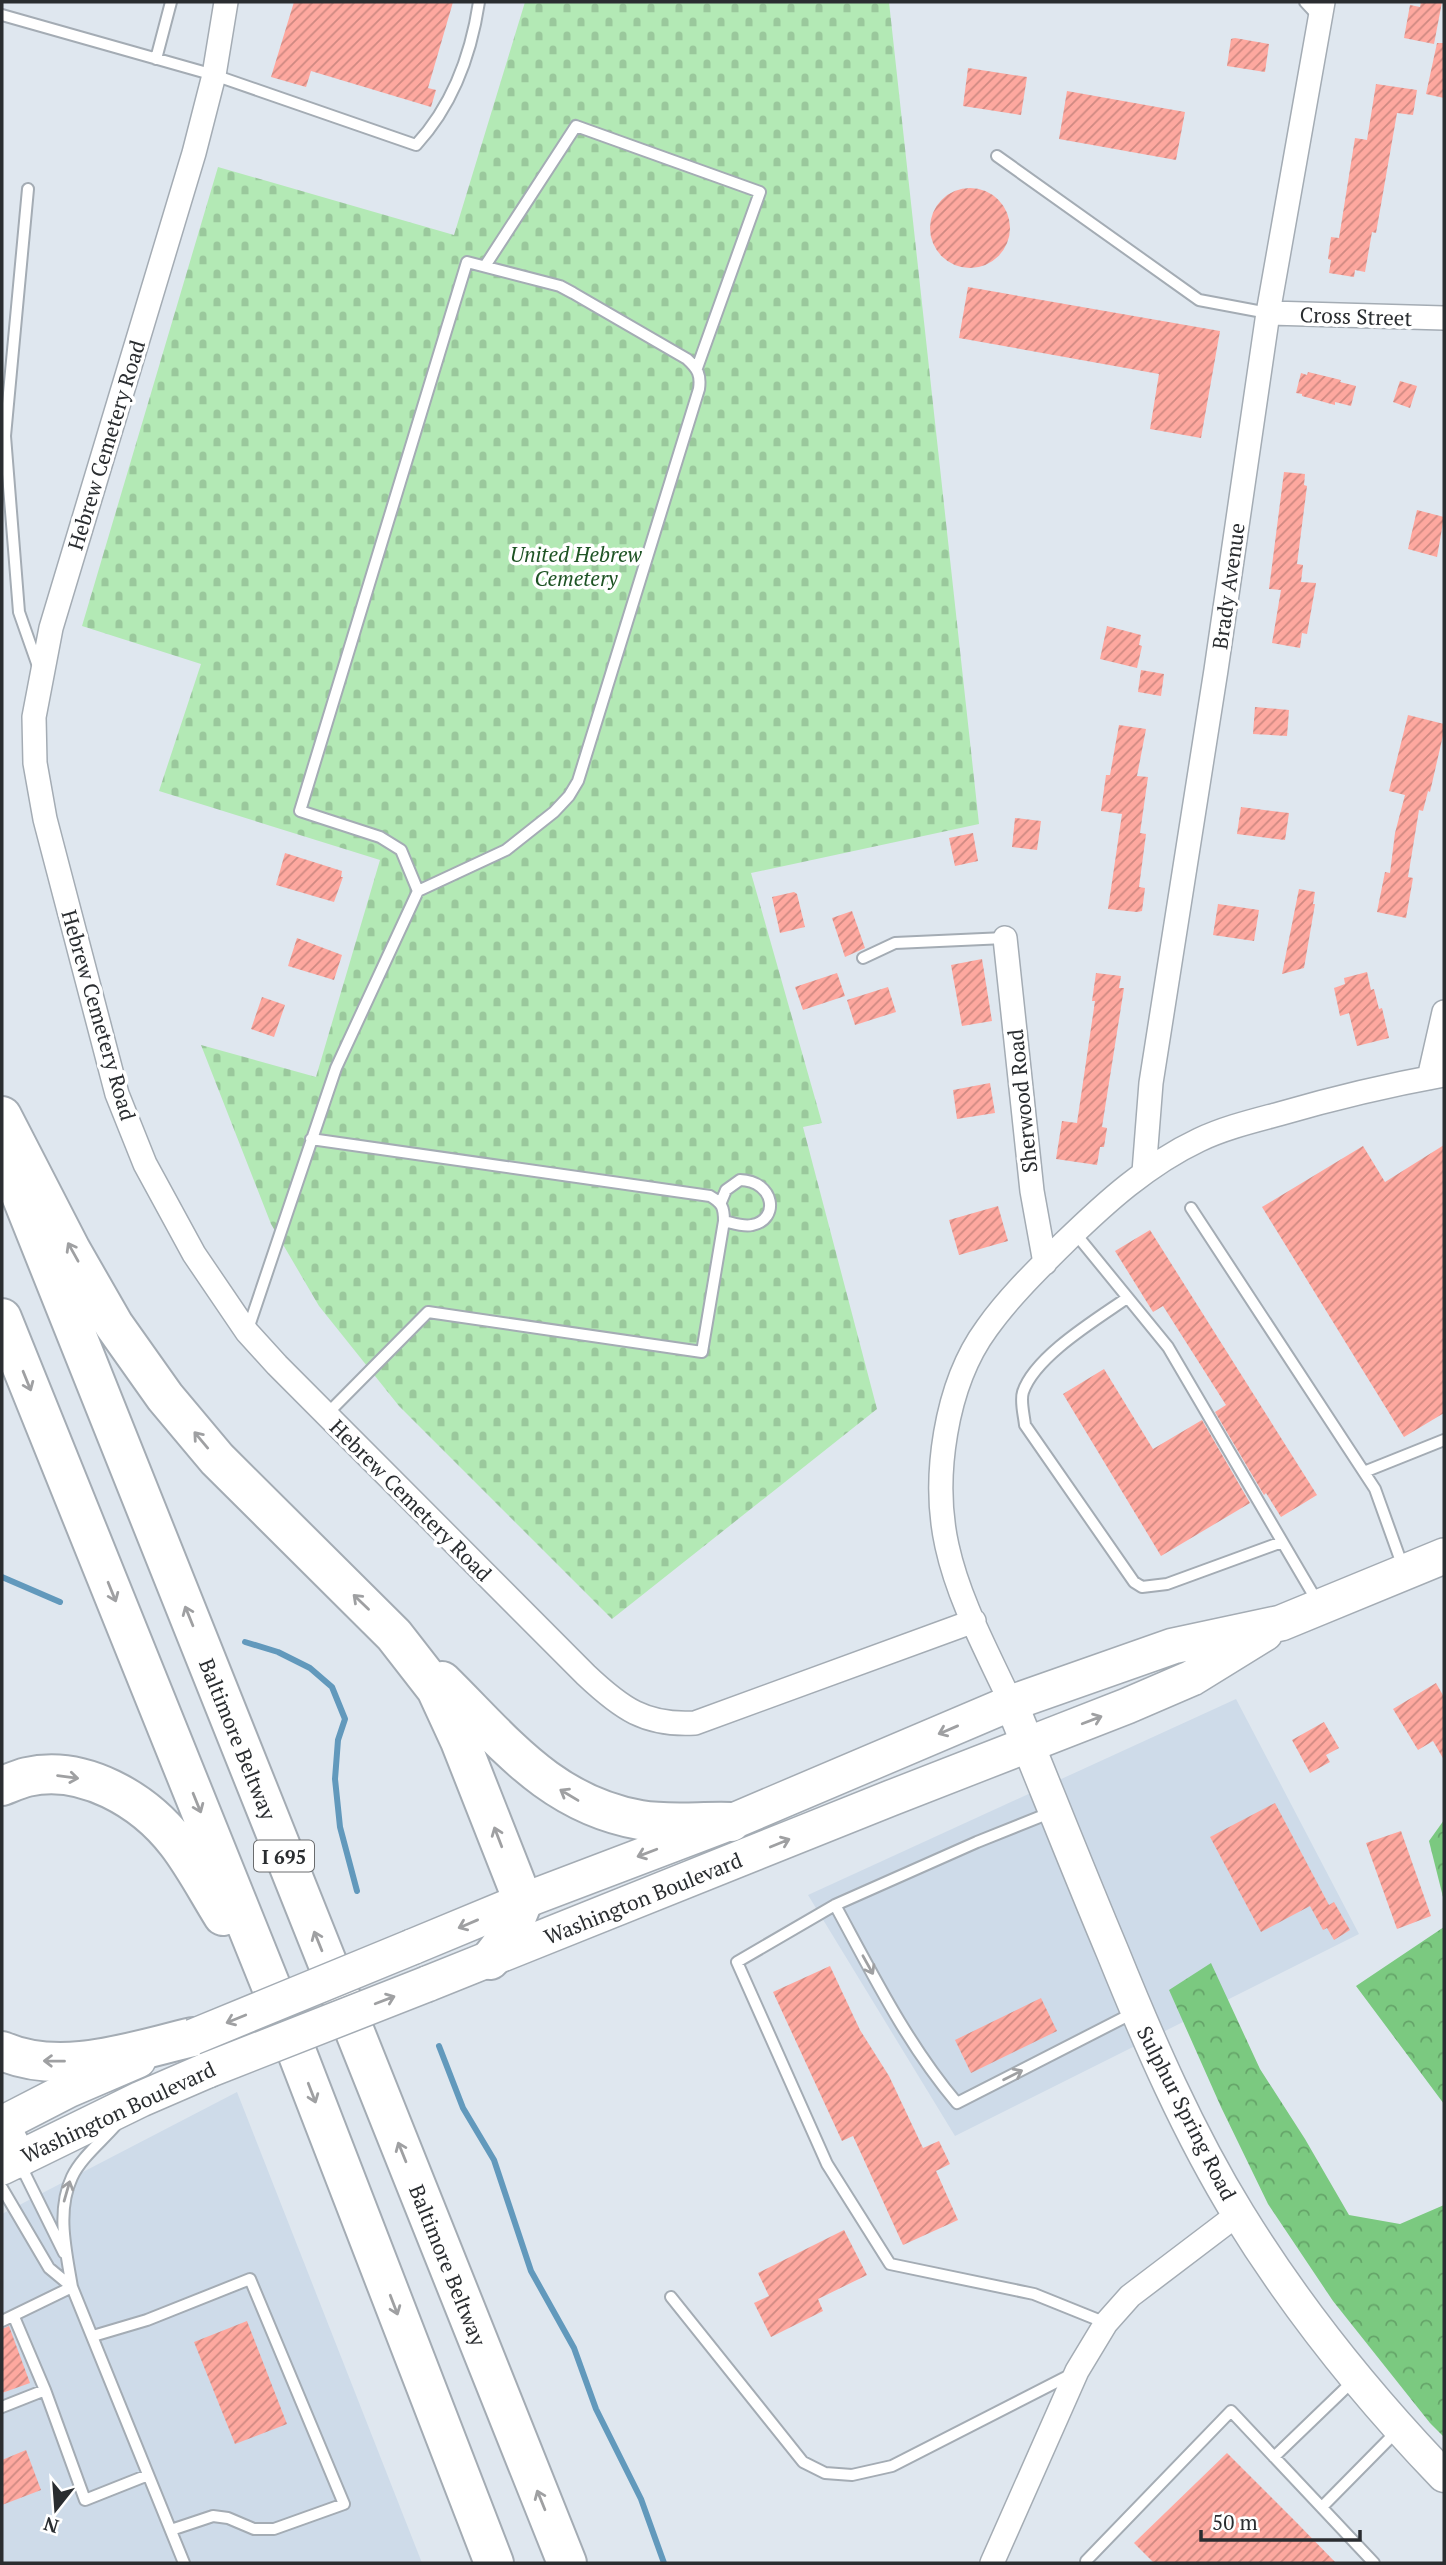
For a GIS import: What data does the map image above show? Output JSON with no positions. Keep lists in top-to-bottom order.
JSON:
{
  "streets": {
    "highway": ["Baltimore Beltway", "I 695"],
    "main road": ["Washington Boulevard", "Sulphur Spring Road"],
    "street": [
      "Cross Street",
      "Hebrew Cemetery Road",
      "Brady Avenue",
      "Sherwood Road"
    ]
  },
  "crossings": [
    ["Cross Street", "Brady Avenue"],
    ["Washington Boulevard", "Sulphur Spring Road"]
  ],
  "parks": ["United Hebrew Cemetery"],
  "scale_bar": "50 m",
  "north": "bottom"
}
